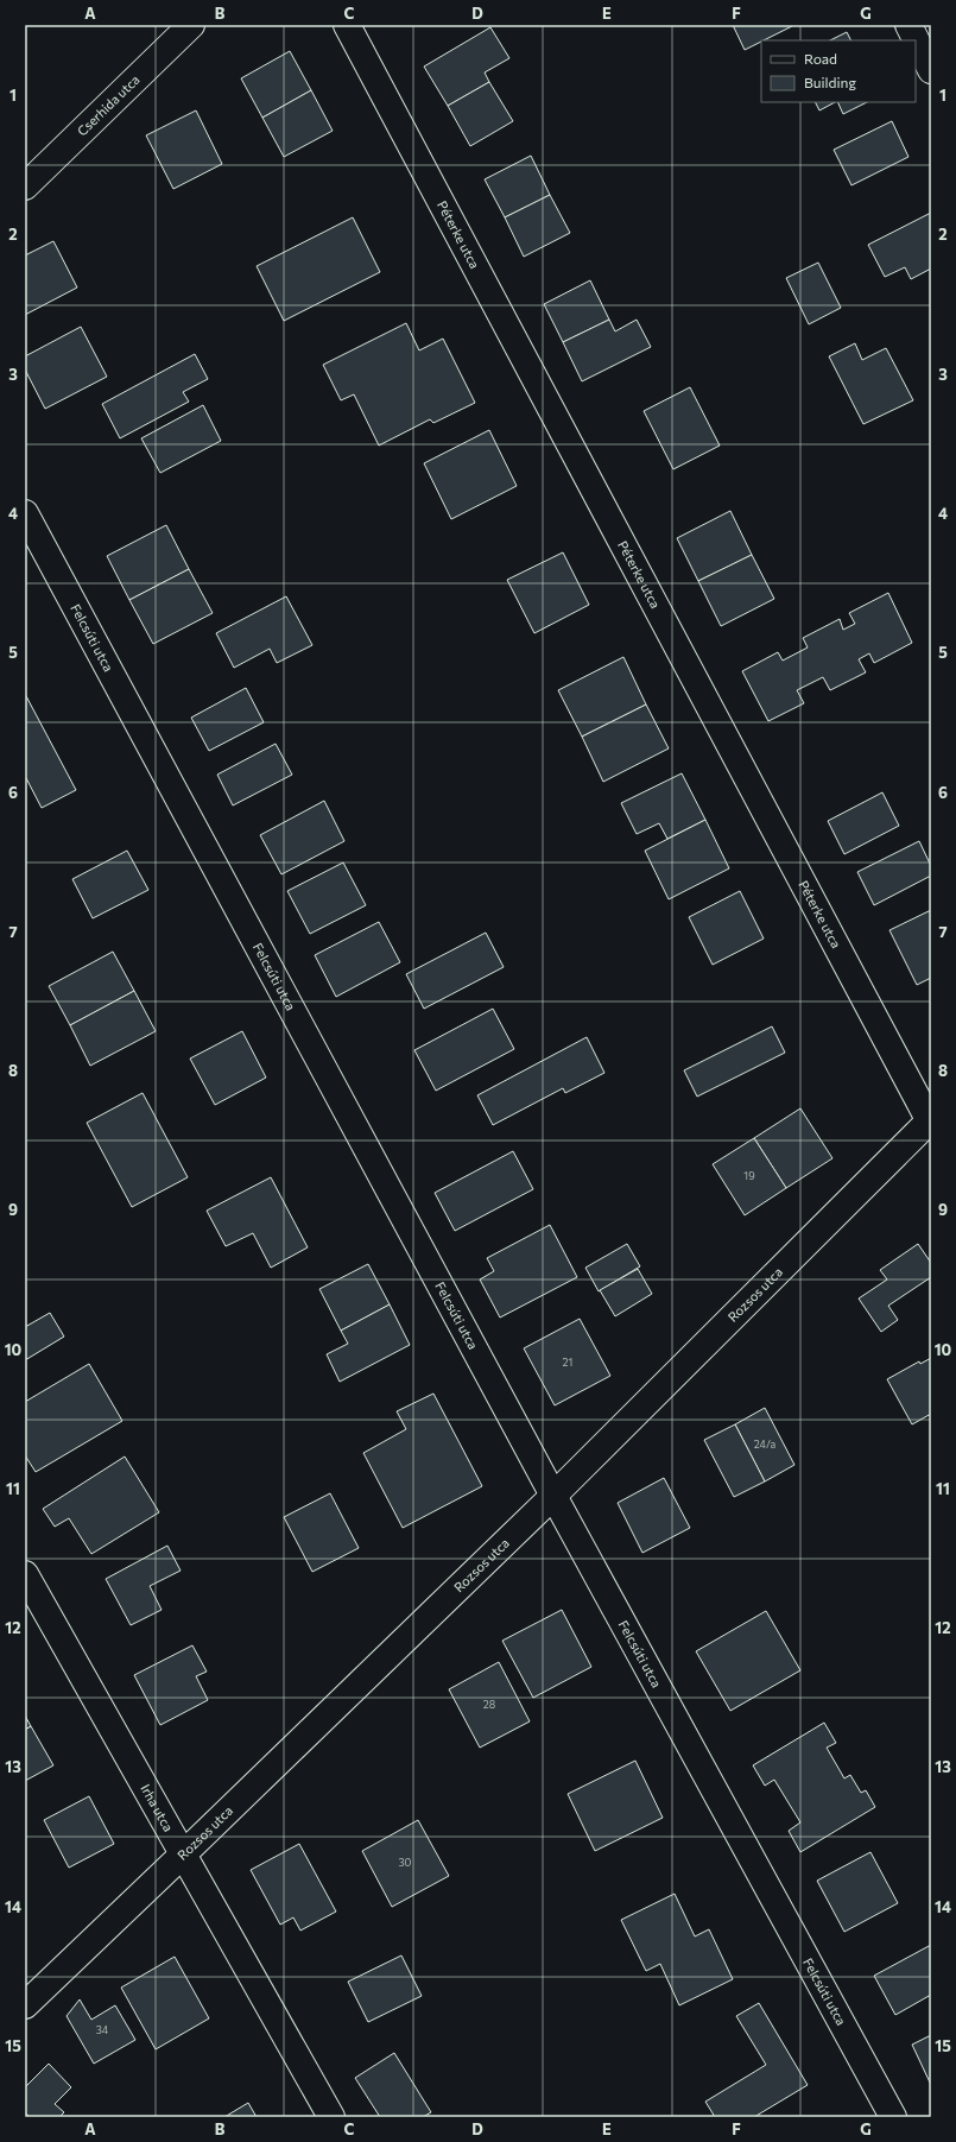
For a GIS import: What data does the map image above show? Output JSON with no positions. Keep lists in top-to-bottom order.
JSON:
{
  "streets": {
    "street": [
      "Cserhida utca",
      "Péterke utca",
      "Felcsúti utca",
      "Rozsos utca",
      "Irha utca"
    ]
  },
  "crossings": [
    ["Péterke utca", "Rozsos utca"],
    ["Felcsúti utca", "Rozsos utca"],
    ["Rozsos utca", "Irha utca"]
  ],
  "house_numbers": [
    "19",
    "21",
    "24/a",
    "28",
    "30",
    "34"
  ],
  "legend": ["Road", "Building"],
  "grid": {
    "columns": [
      "A",
      "B",
      "C",
      "D",
      "E",
      "F",
      "G"
    ],
    "rows": [
      "1",
      "2",
      "3",
      "4",
      "5",
      "6",
      "7",
      "8",
      "9",
      "10",
      "11",
      "12",
      "13",
      "14",
      "15"
    ]
  }
}
